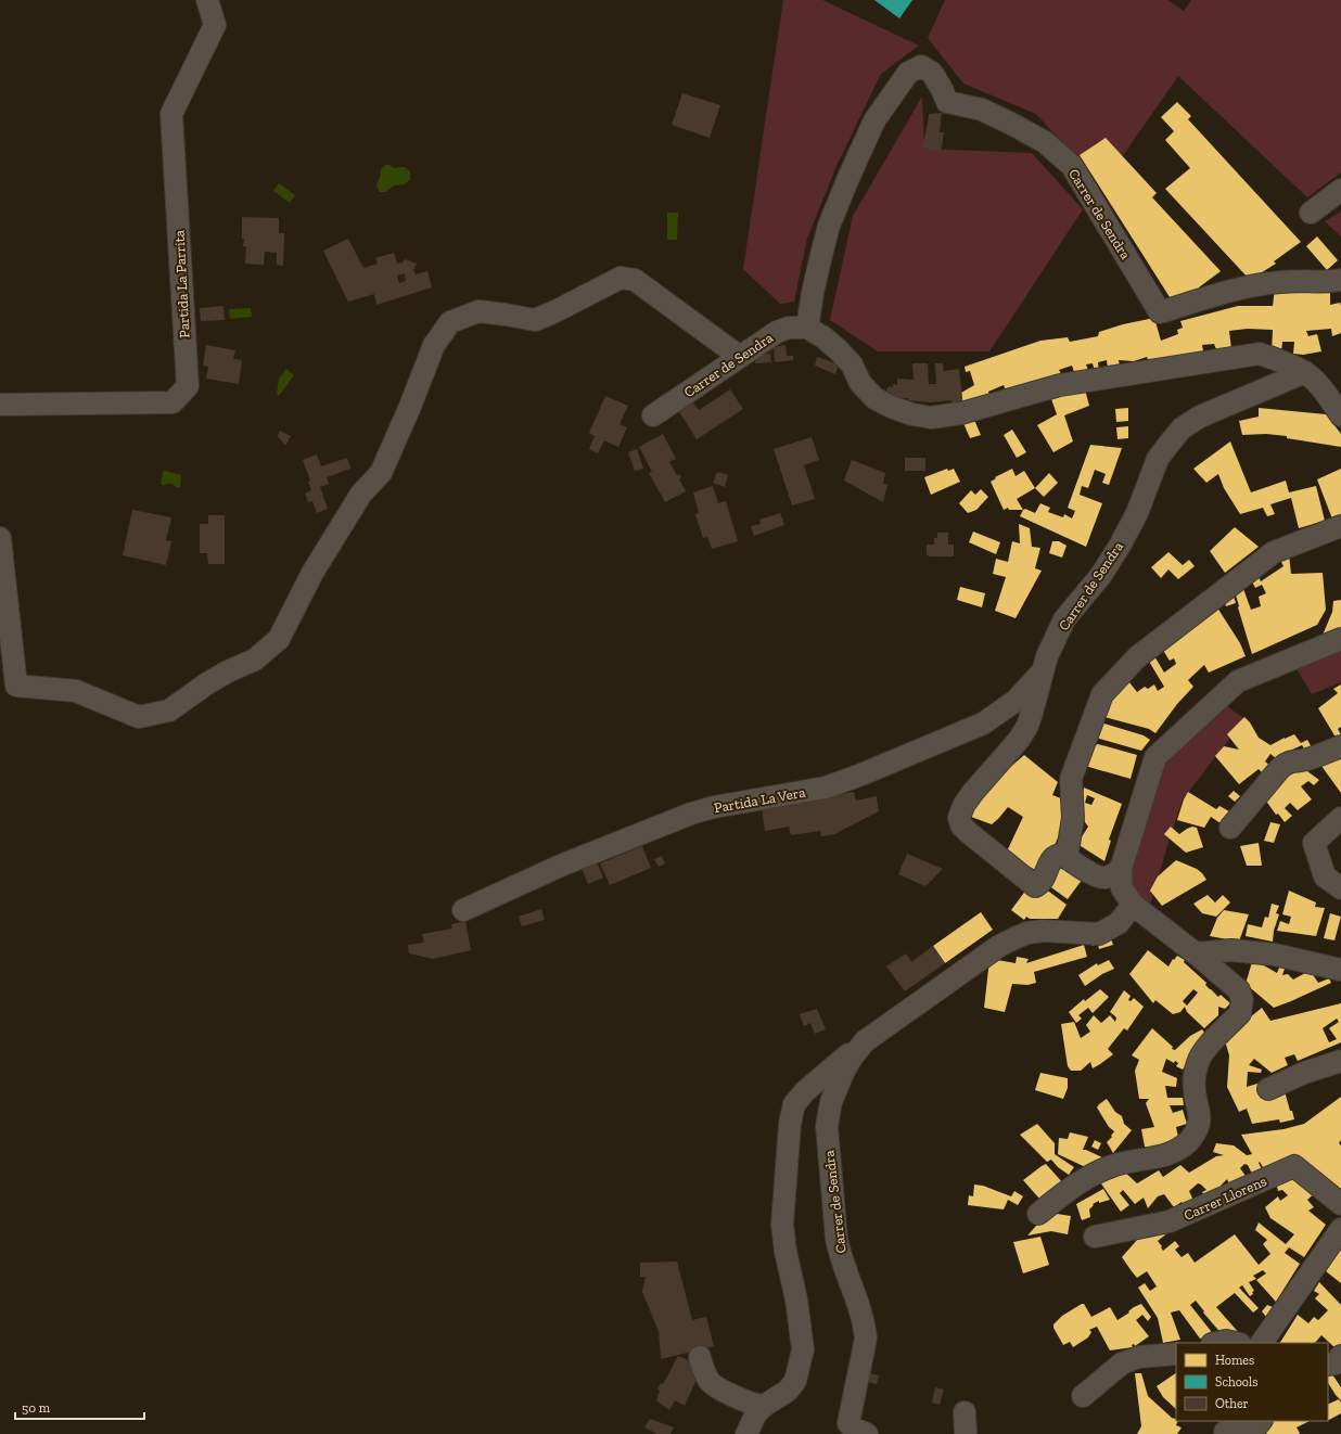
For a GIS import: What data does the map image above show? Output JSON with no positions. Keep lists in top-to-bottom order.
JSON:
{
  "streets": {
    "street": [
      "Carrer de Sendra",
      "Partida La Parrita",
      "Partida La Vera",
      "Carrer Llorens"
    ]
  },
  "crossings": [
    ["Carrer de Sendra", "Partida La Vera"]
  ],
  "legend": ["Homes", "Schools", "Other"],
  "scale_bar": "50 m"
}
